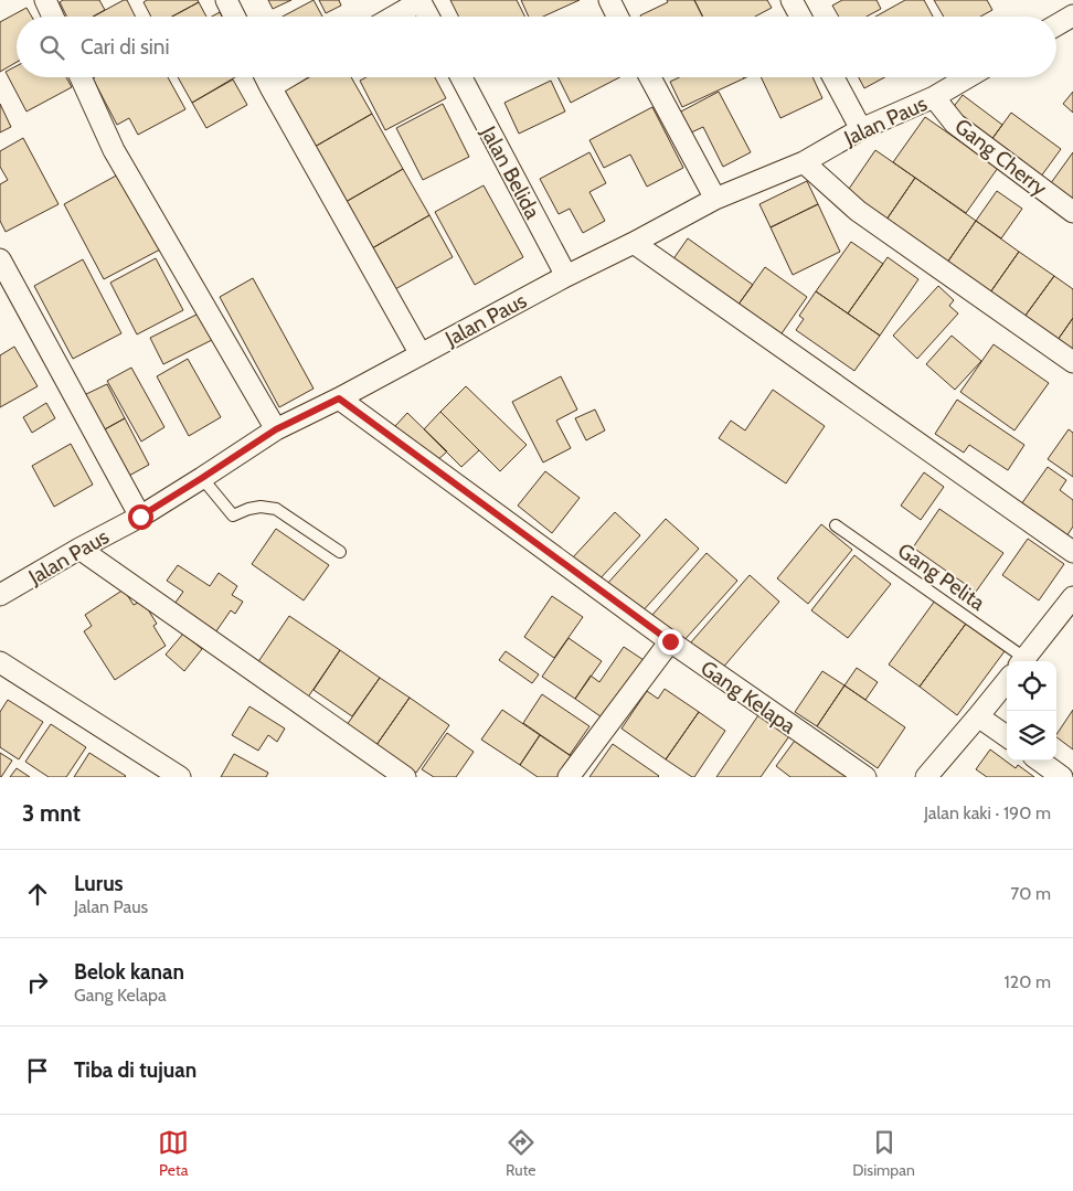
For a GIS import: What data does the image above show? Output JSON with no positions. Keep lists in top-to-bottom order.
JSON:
{
  "streets": {
    "street": [
      "Jalan Paus",
      "Gang Cherry",
      "Jalan Belida",
      "Gang Kelapa"
    ],
    "lane": ["Gang Pelita"]
  },
  "crossings": [
    ["Jalan Paus", "Gang Cherry"],
    ["Jalan Paus", "Jalan Belida"],
    ["Jalan Paus", "Gang Kelapa"]
  ],
  "page": {
    "search": "Cari di sini",
    "heading": ["3 mnt", "Jalan kaki · 190 m"],
    "list": [
      ["Lurus", "Jalan Paus", "70 m"],
      ["Belok kanan", "Gang Kelapa", "120 m"],
      "Tiba di tujuan"
    ],
    "nav": ["Peta", "Rute", "Disimpan"]
  }
}
